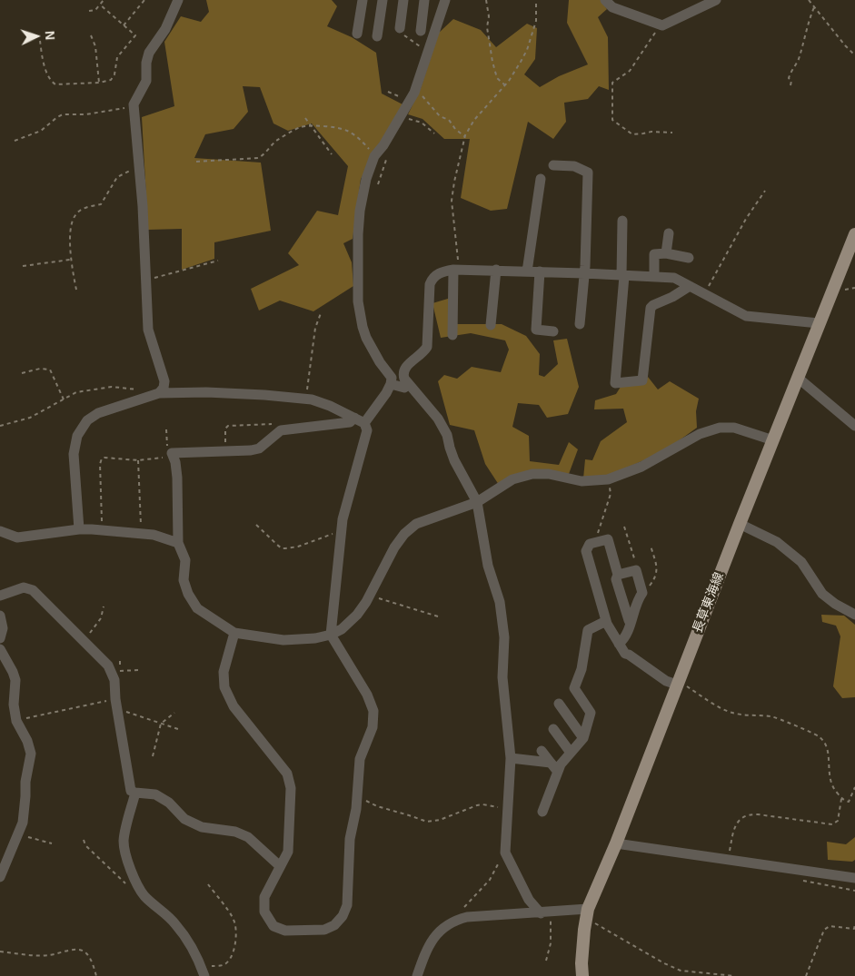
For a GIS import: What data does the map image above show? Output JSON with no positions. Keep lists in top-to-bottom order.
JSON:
{
  "streets": {
    "main road": ["長草東海線"]
  },
  "north": "right"
}
